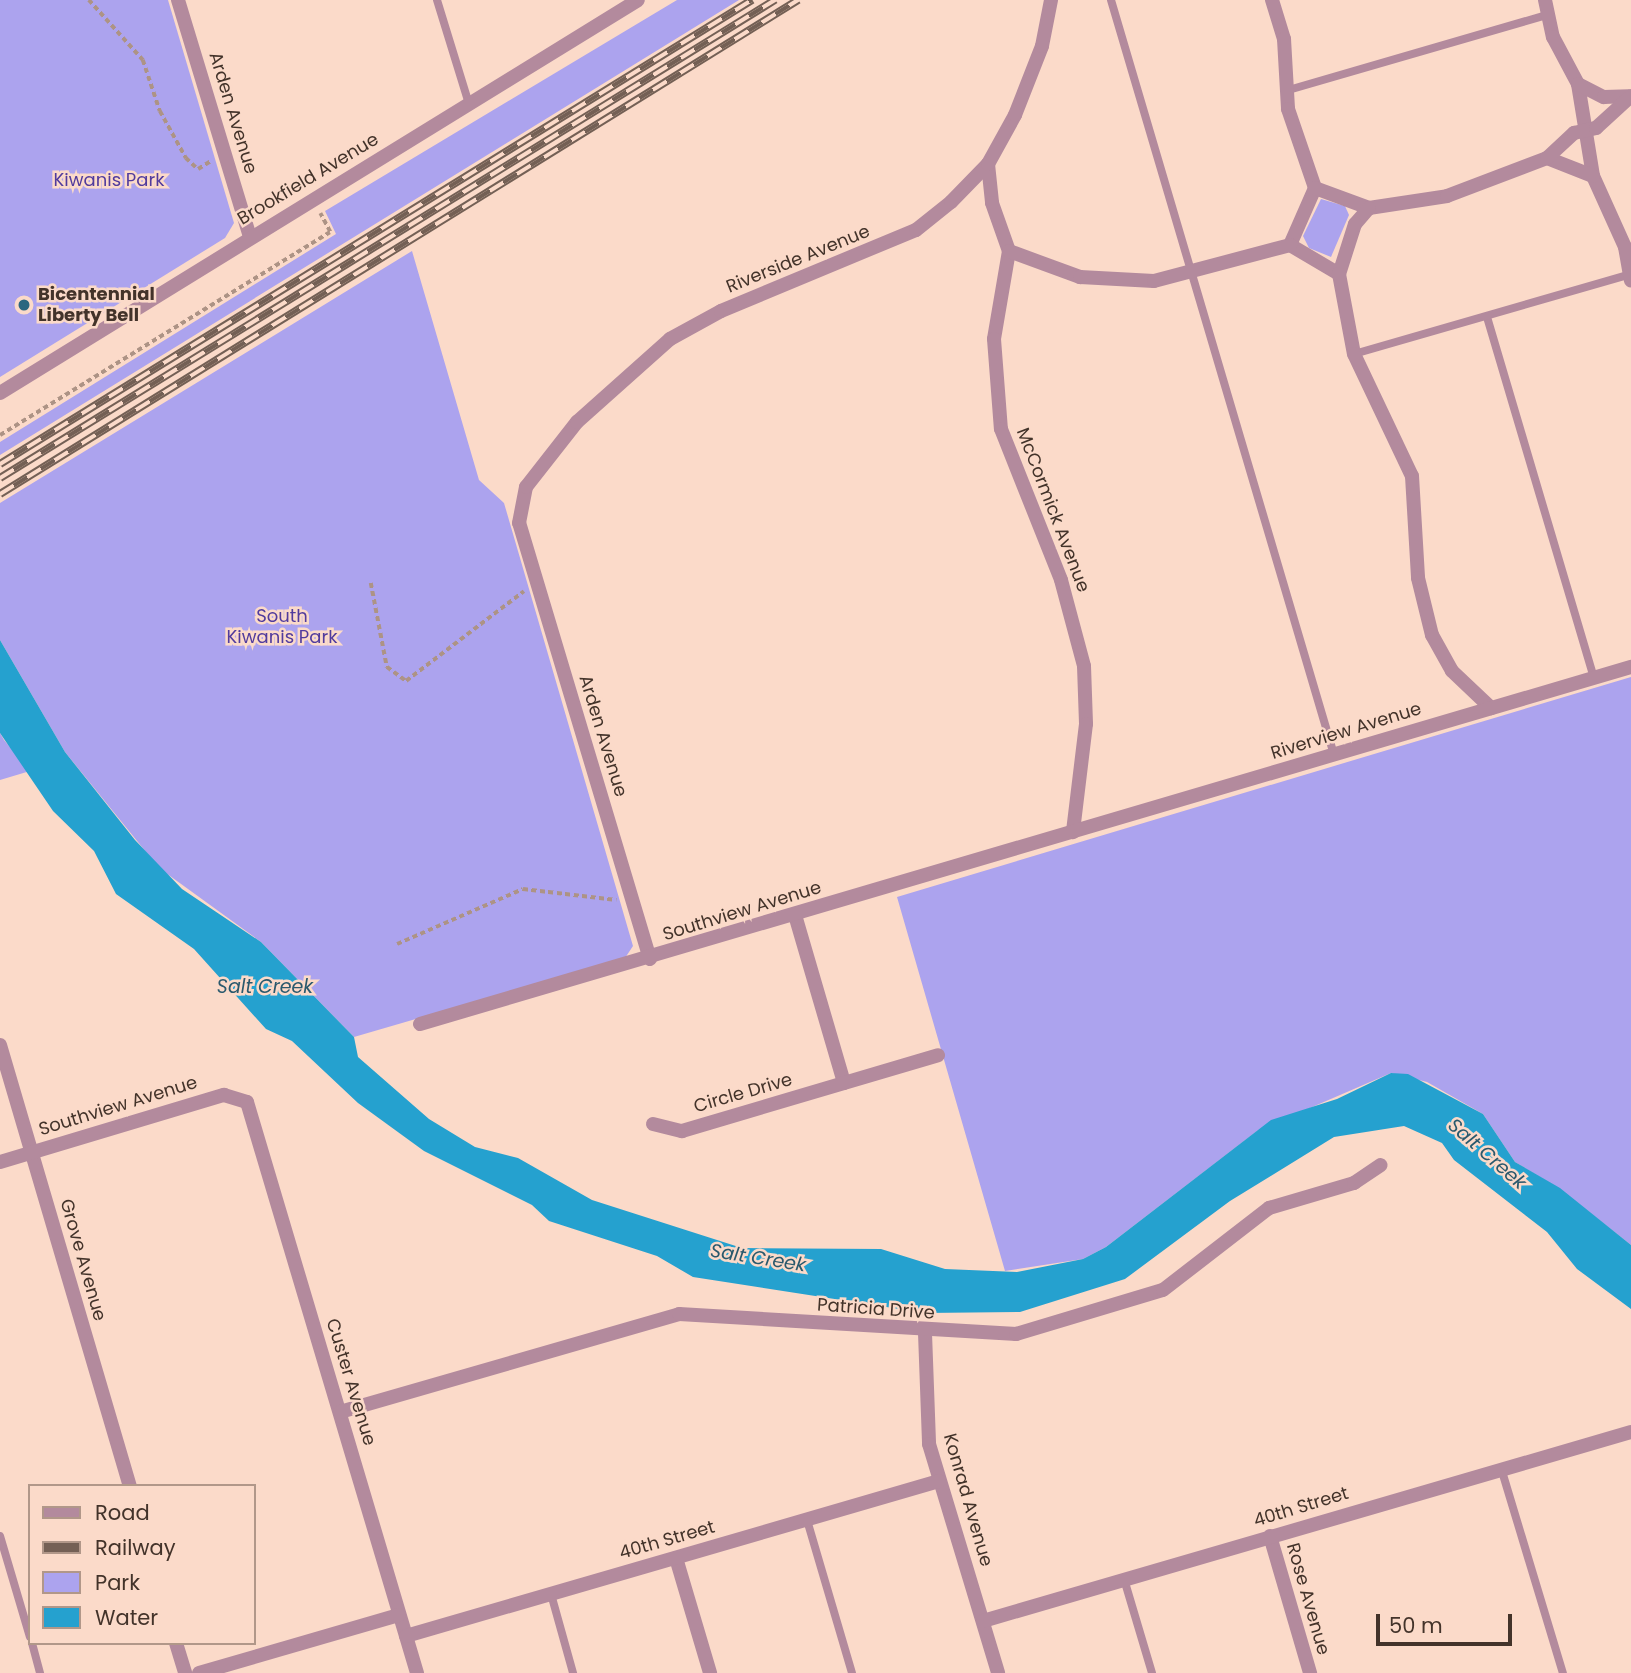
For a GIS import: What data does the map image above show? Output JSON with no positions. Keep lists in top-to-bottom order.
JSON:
{
  "streets": {
    "street": [
      "Arden Avenue",
      "Brookfield Avenue",
      "Riverside Avenue",
      "McCormick Avenue",
      "Riverview Avenue",
      "Southview Avenue",
      "Circle Drive",
      "Grove Avenue",
      "Patricia Drive",
      "Custer Avenue",
      "Konrad Avenue",
      "40th Street",
      "Rose Avenue"
    ]
  },
  "crossings": [
    ["Arden Avenue", "Brookfield Avenue"],
    ["Arden Avenue", "Riverside Avenue"],
    ["Arden Avenue", "Southview Avenue"],
    ["Riverside Avenue", "McCormick Avenue"],
    ["McCormick Avenue", "Riverview Avenue"],
    ["McCormick Avenue", "Southview Avenue"],
    ["Riverview Avenue", "Southview Avenue"],
    ["Southview Avenue", "Grove Avenue"],
    ["Southview Avenue", "Custer Avenue"],
    ["Patricia Drive", "Custer Avenue"],
    ["Patricia Drive", "Konrad Avenue"],
    ["Custer Avenue", "40th Street"],
    ["Konrad Avenue", "40th Street"],
    ["40th Street", "Rose Avenue"]
  ],
  "water": ["Salt Creek"],
  "parks": ["Kiwanis Park", "South Kiwanis Park"],
  "places": ["Bicentennial Liberty Bell"],
  "legend": [
    "Road",
    "Railway",
    "Park",
    "Water"
  ],
  "scale_bar": "50 m"
}
